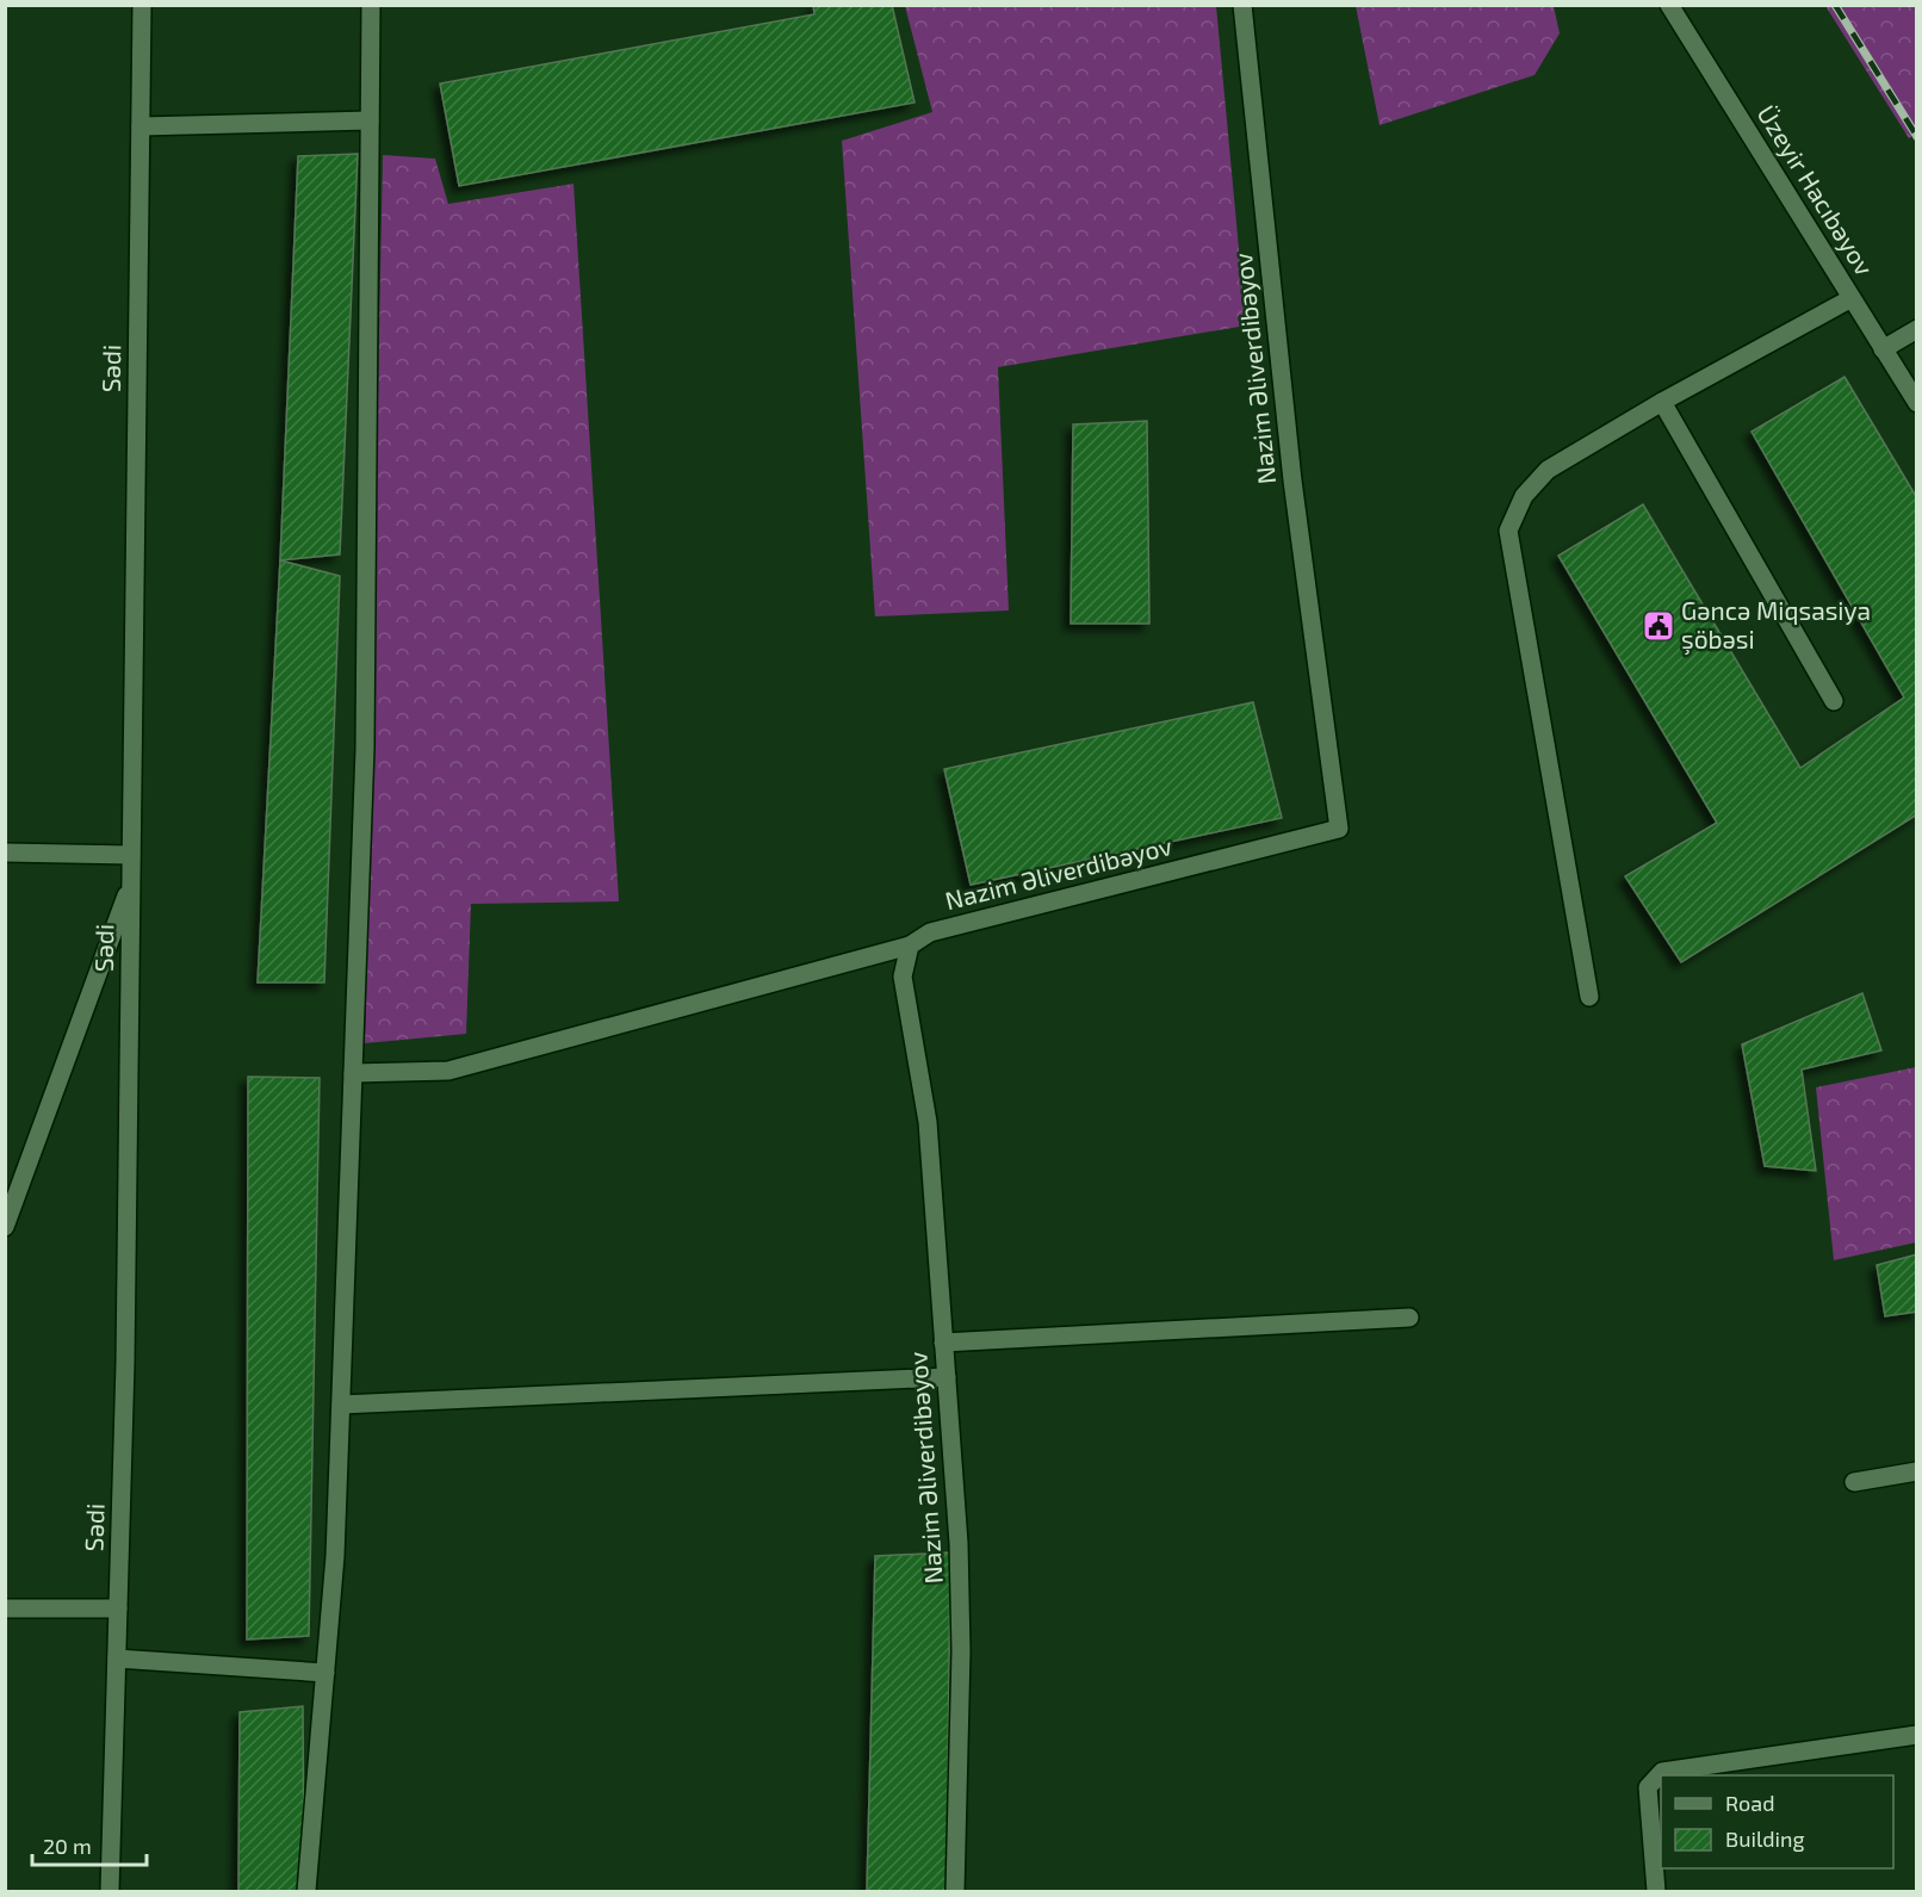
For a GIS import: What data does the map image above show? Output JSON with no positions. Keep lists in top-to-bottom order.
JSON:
{
  "streets": {
    "street": ["Üzeyir Hacıbəyov", "Sədi", "Nazim Əliverdibəyov"]
  },
  "places": {
    "public building": ["Gəncə Miqsasiya şöbəsi"]
  },
  "legend": ["Road", "Building"],
  "scale_bar": "20 m"
}
